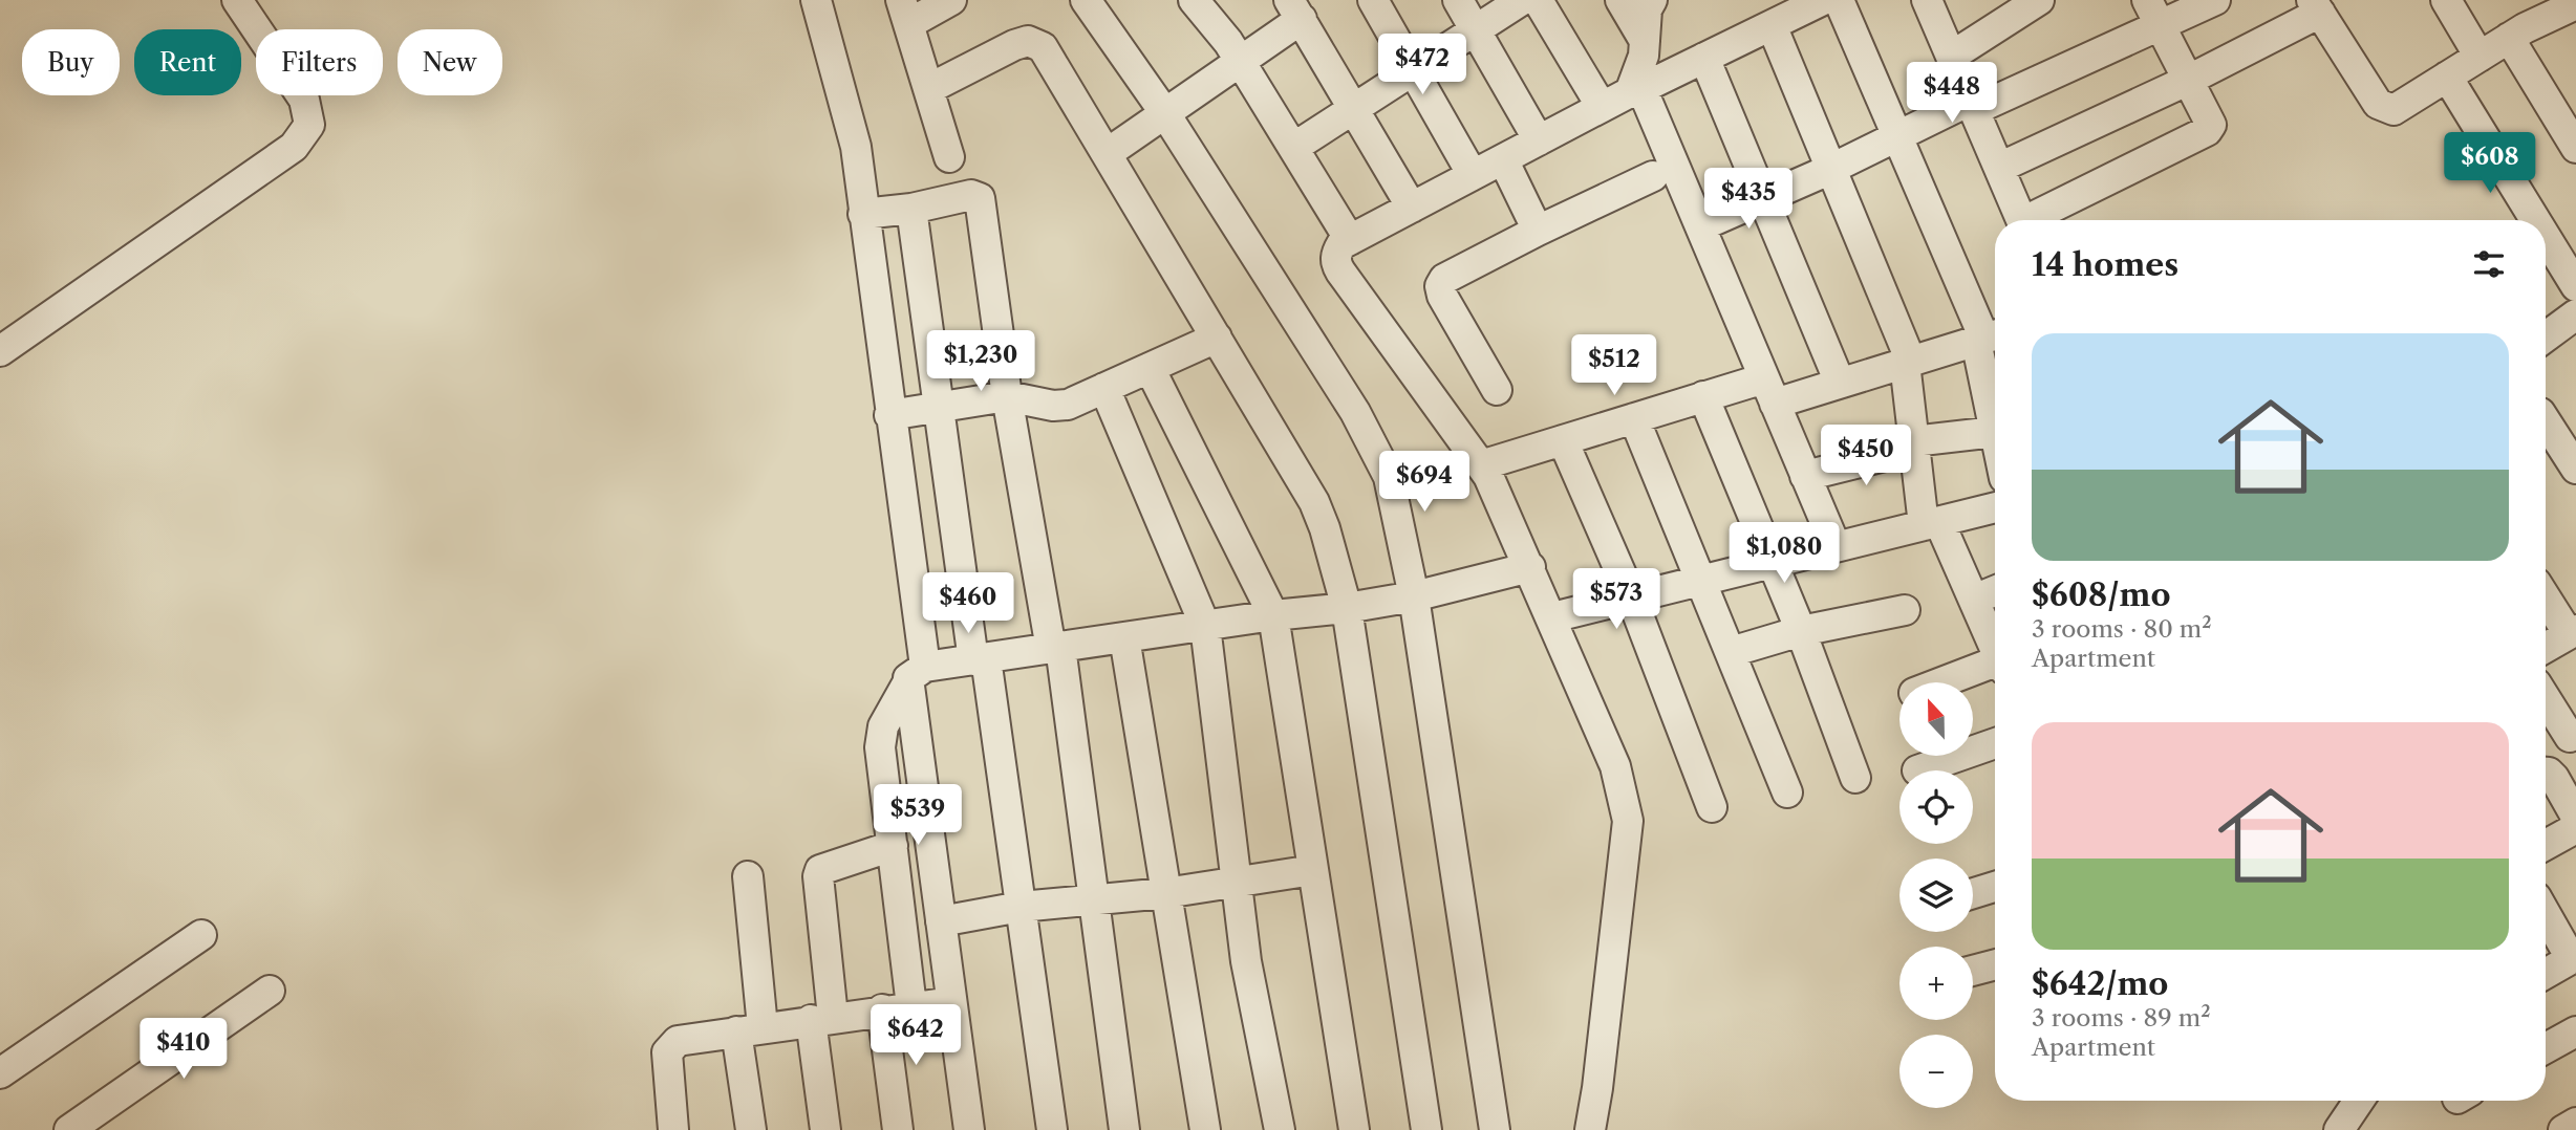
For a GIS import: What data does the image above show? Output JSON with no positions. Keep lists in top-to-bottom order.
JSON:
{
  "north": "top",
  "page": {
    "chip": [
      "Buy",
      "Rent",
      "Filters",
      "New"
    ],
    "price": [
      "$472",
      "$448",
      "$608",
      "$435",
      "$1,230",
      "$512",
      "$450",
      "$694",
      "$1,080",
      "$573",
      "$460",
      "$539",
      "$642",
      "$410"
    ],
    "heading": "14 homes",
    "list": [
      {
        "name": "$608/mo",
        "note": "3 rooms · 80 m² · Apartment"
      },
      {
        "name": "$642/mo",
        "note": "3 rooms · 89 m² · Apartment"
      }
    ],
    "map_buttons": ["+", "−"]
  }
}
